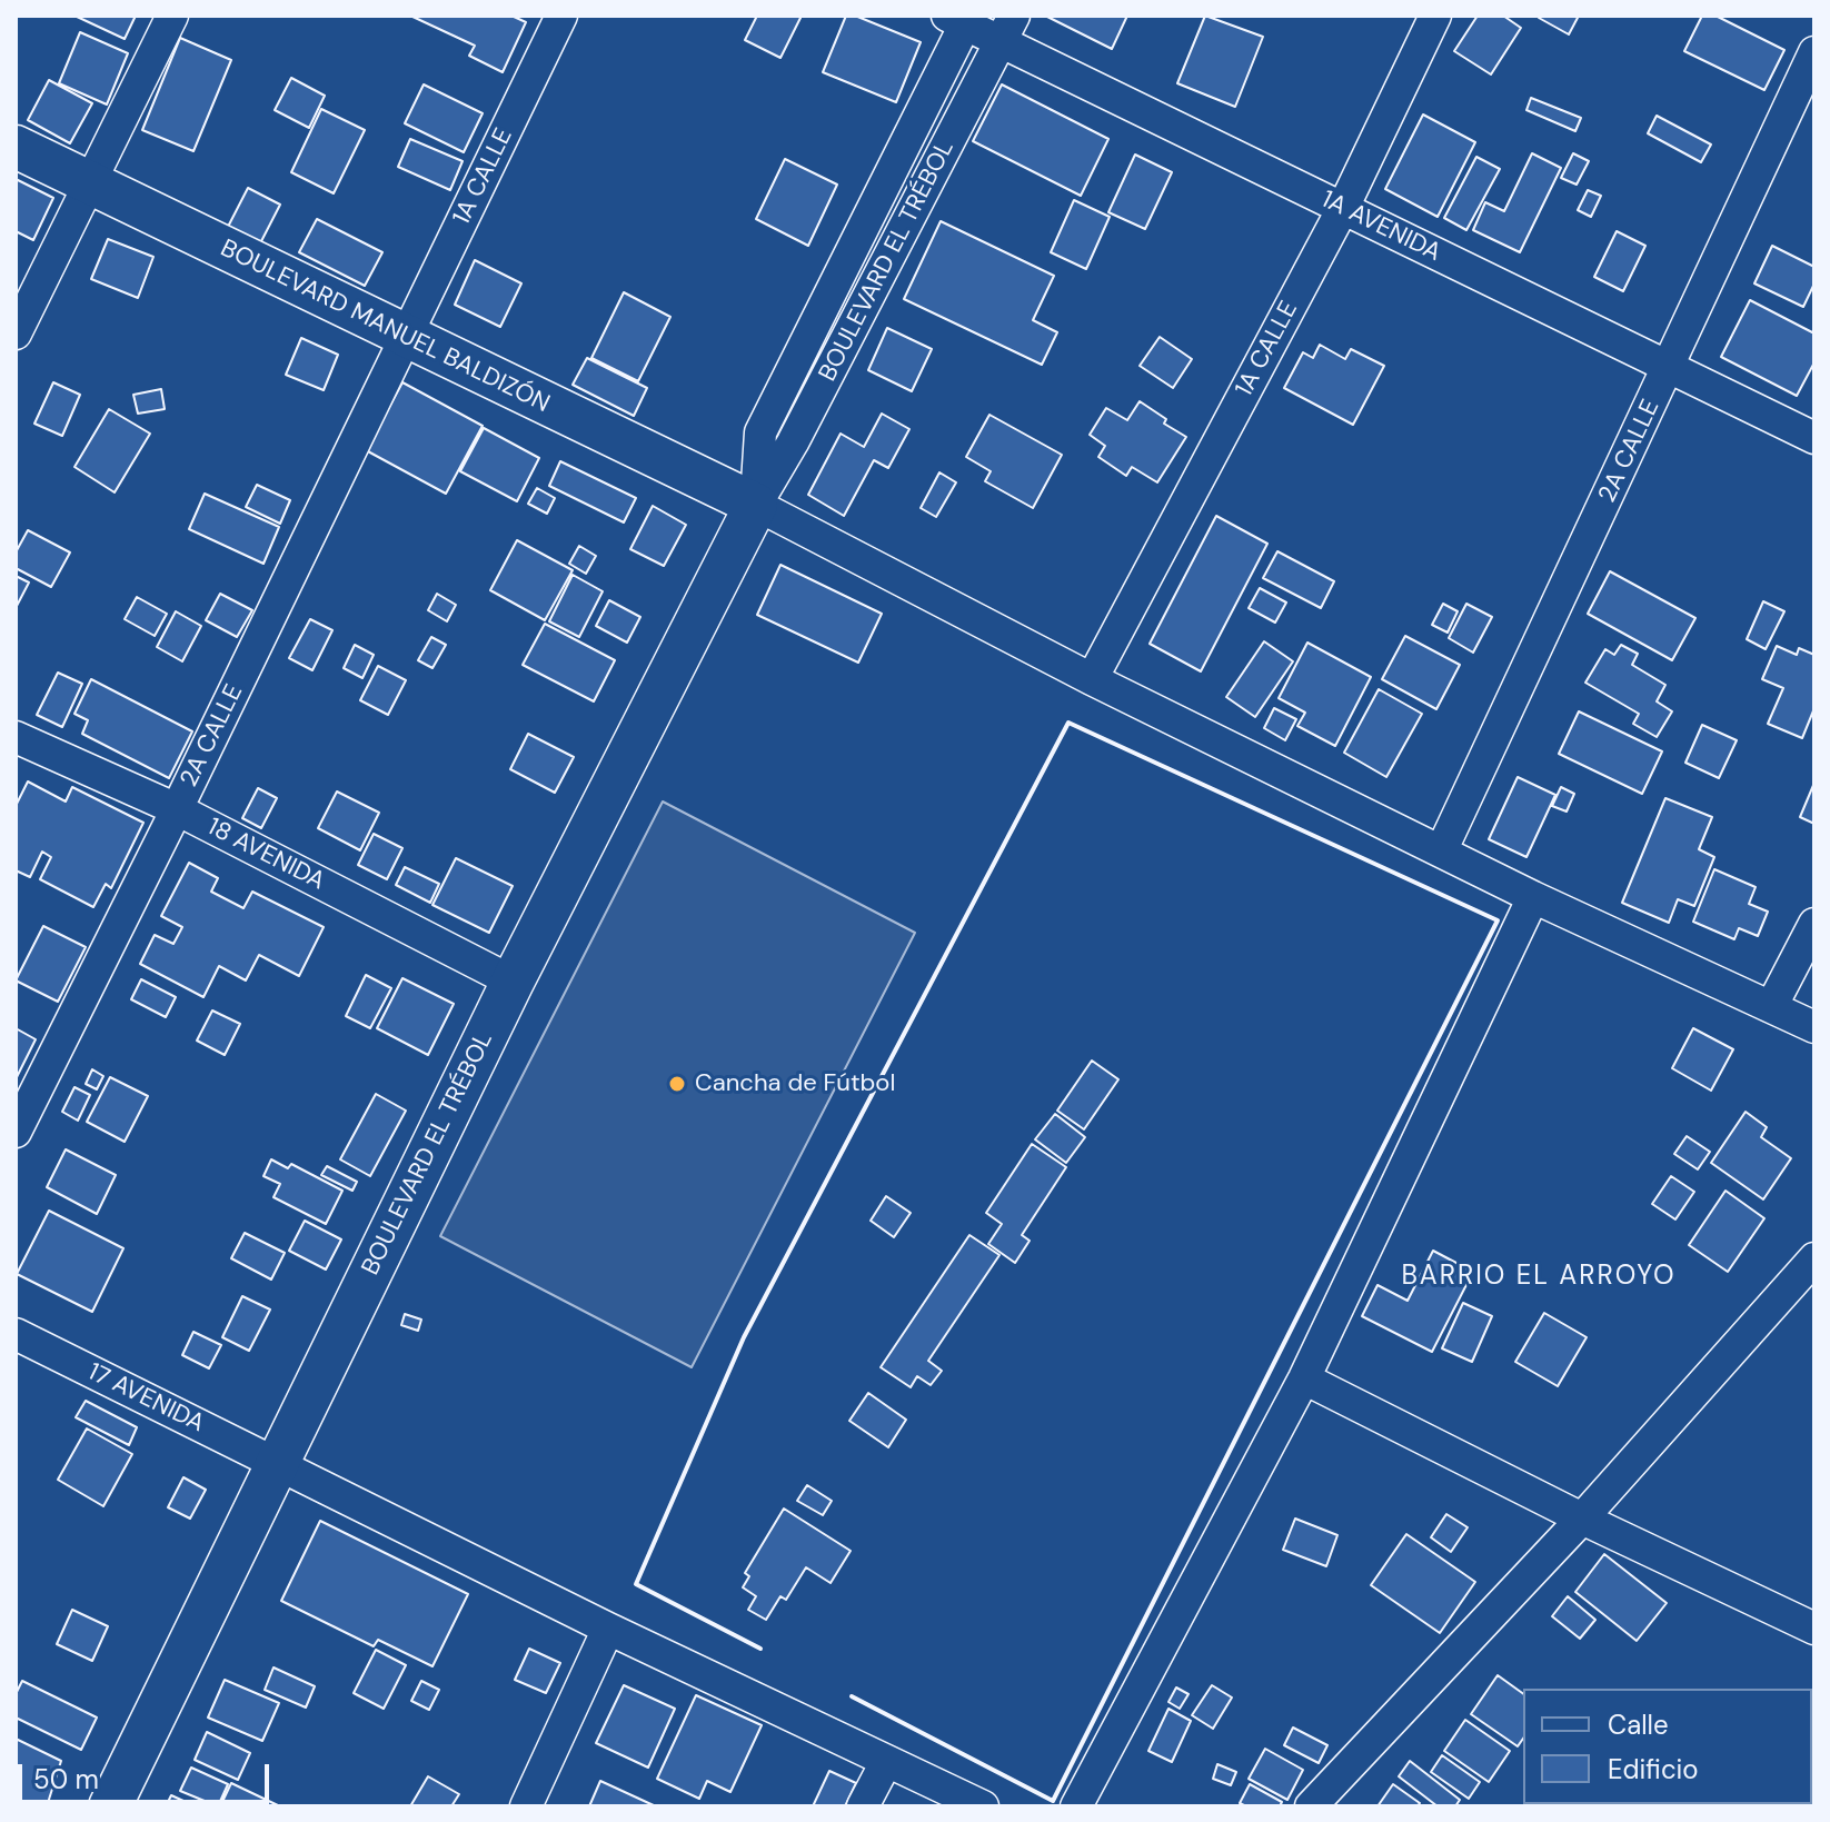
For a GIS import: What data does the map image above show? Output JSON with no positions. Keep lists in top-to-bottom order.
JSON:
{
  "streets": {
    "main road": ["BOULEVARD EL TRÉBOL", "BOULEVARD MANUEL BALDIZÓN"],
    "street": [
      "1A CALLE",
      "1A AVENIDA",
      "2A CALLE",
      "18 AVENIDA",
      "17 AVENIDA"
    ]
  },
  "crossings": [
    ["1A CALLE", "1A AVENIDA"],
    ["1A CALLE", "BOULEVARD MANUEL BALDIZÓN"],
    ["1A CALLE", "2A CALLE"],
    ["1A AVENIDA", "BOULEVARD EL TRÉBOL"],
    ["1A AVENIDA", "2A CALLE"],
    ["BOULEVARD EL TRÉBOL", "BOULEVARD MANUEL BALDIZÓN"],
    ["BOULEVARD EL TRÉBOL", "18 AVENIDA"],
    ["BOULEVARD EL TRÉBOL", "17 AVENIDA"],
    ["BOULEVARD MANUEL BALDIZÓN", "2A CALLE"],
    ["2A CALLE", "18 AVENIDA"]
  ],
  "districts": ["BARRIO EL ARROYO"],
  "places": ["Cancha de Fútbol"],
  "legend": ["Calle", "Edificio"],
  "scale_bar": "50 m"
}
